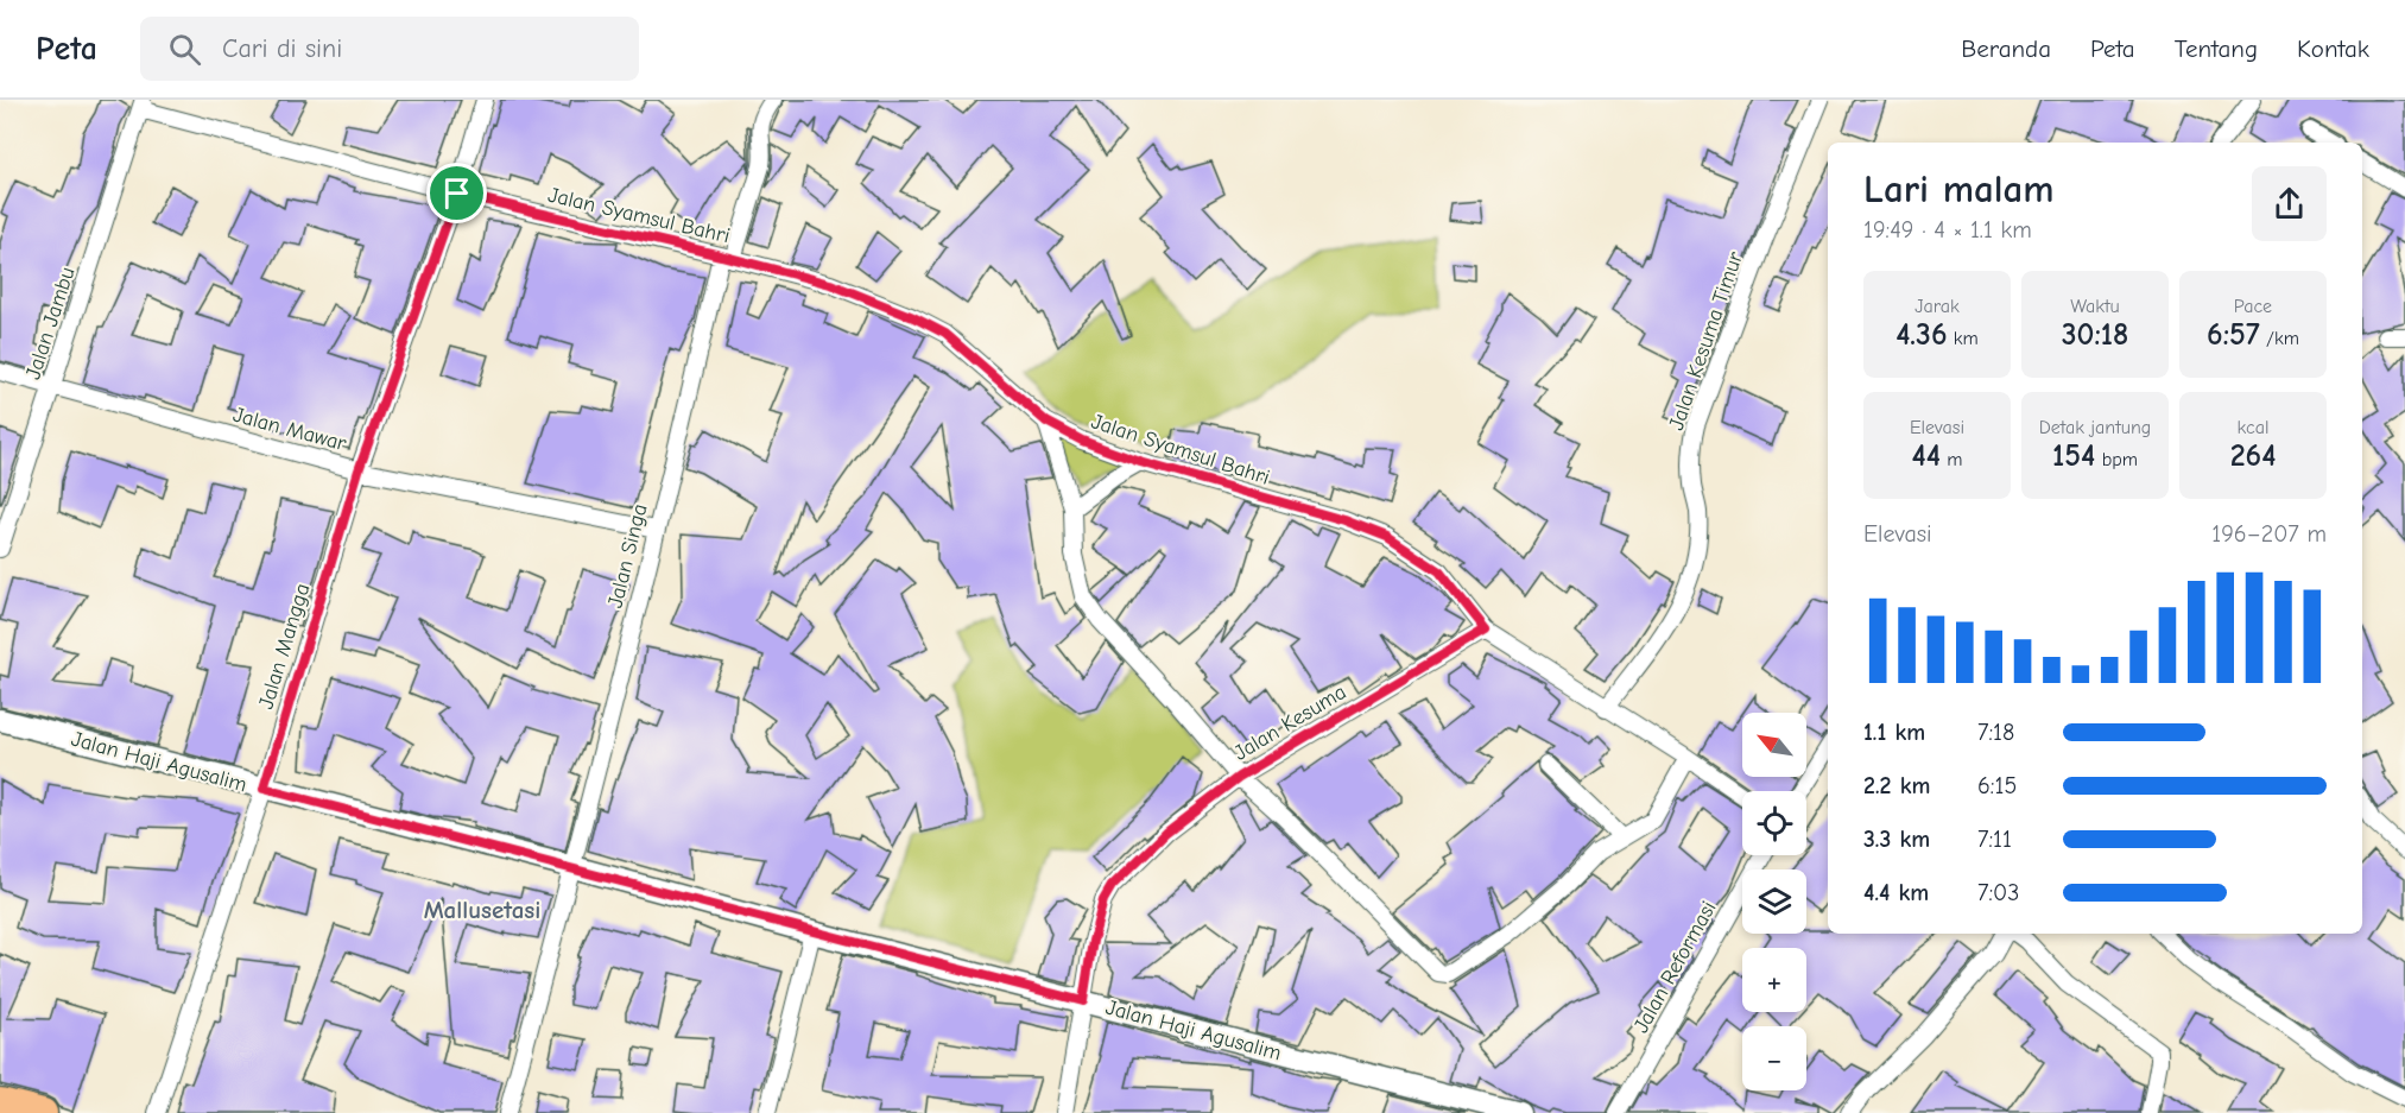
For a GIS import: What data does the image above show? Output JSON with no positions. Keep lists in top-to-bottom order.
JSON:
{
  "streets": {
    "street": [
      "Jalan Syamsul Bahri",
      "Jalan Jambu",
      "Jalan Kesuma Timur",
      "Jalan Mawar",
      "Jalan Singa",
      "Jalan Mangga",
      "Jalan Kesuma",
      "Jalan Haji Agusalim",
      "Jalan Reformasi"
    ]
  },
  "crossings": [
    ["Jalan Syamsul Bahri", "Jalan Jambu"],
    ["Jalan Syamsul Bahri", "Jalan Kesuma Timur"],
    ["Jalan Syamsul Bahri", "Jalan Singa"],
    ["Jalan Syamsul Bahri", "Jalan Mangga"],
    ["Jalan Syamsul Bahri", "Jalan Kesuma"],
    ["Jalan Jambu", "Jalan Mawar"],
    ["Jalan Mawar", "Jalan Singa"],
    ["Jalan Mawar", "Jalan Mangga"],
    ["Jalan Singa", "Jalan Haji Agusalim"],
    ["Jalan Mangga", "Jalan Haji Agusalim"],
    ["Jalan Kesuma", "Jalan Haji Agusalim"]
  ],
  "districts": ["Mallusetasi"],
  "north": "top left",
  "page": {
    "header": "Peta",
    "search": "Cari di sini",
    "nav": [
      "Beranda",
      "Peta",
      "Tentang",
      "Kontak"
    ],
    "heading": ["Lari malam", "19:49 · 4 × 1.1 km"],
    "stats": [
      ["Jarak", "4.36 km"],
      ["Waktu", "30:18"],
      ["Pace", "6:57 /km"],
      ["Elevasi", "44 m"],
      ["Detak jantung", "154 bpm"],
      ["kcal", "264"]
    ],
    "chart": ["Elevasi", "196–207 m"],
    "list": [
      {
        "name": "1.1 km",
        "note": "7:18"
      },
      {
        "name": "2.2 km",
        "note": "6:15"
      },
      {
        "name": "3.3 km",
        "note": "7:11"
      },
      {
        "name": "4.4 km",
        "note": "7:03"
      }
    ],
    "map_buttons": ["+", "−"]
  }
}
